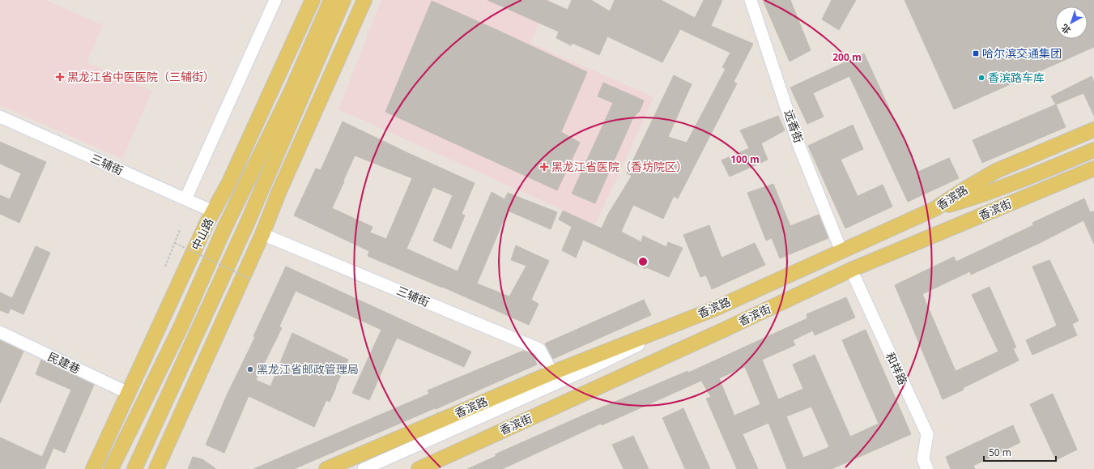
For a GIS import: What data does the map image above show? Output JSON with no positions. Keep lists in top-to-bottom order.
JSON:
{
  "streets": {
    "main road": ["香滨路", "香滨街", "中山路"],
    "street": [
      "远香街",
      "三辅街",
      "民建巷",
      "和祥路"
    ]
  },
  "crossings": [
    ["远香街", "香滨路"],
    ["三辅街", "香滨路"],
    ["三辅街", "中山路"],
    ["香滨街", "和祥路"],
    ["中山路", "民建巷"]
  ],
  "places": {
    "transit": ["哈尔滨交通集团"],
    "health": ["黑龙江省中医医院（三辅街）", "黑龙江省医院（香坊院区）"],
    "other": ["香滨路车库", "黑龙江省邮政管理局"]
  },
  "scale_bar": "50 m",
  "north": "bottom left",
  "rings": ["200 m", "100 m"]
}
